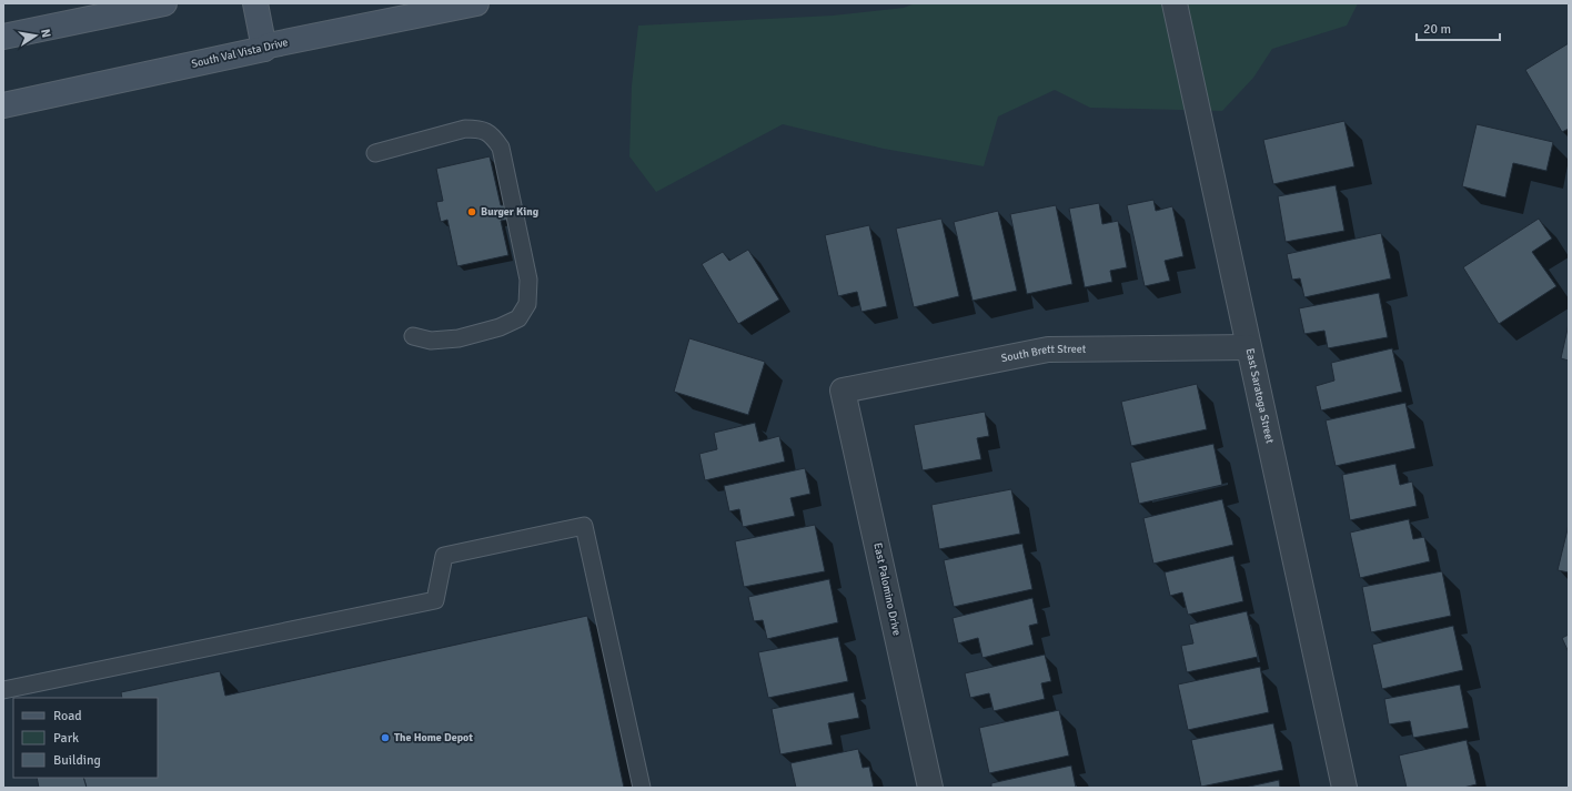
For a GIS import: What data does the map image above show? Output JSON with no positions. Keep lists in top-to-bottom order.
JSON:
{
  "streets": {
    "main road": ["South Val Vista Drive"],
    "street": ["South Brett Street", "East Saratoga Street", "East Palomino Drive"]
  },
  "crossings": [
    ["South Brett Street", "East Saratoga Street"],
    ["South Brett Street", "East Palomino Drive"]
  ],
  "places": ["Burger King", "The Home Depot"],
  "legend": ["Road", "Park", "Building"],
  "scale_bar": "20 m",
  "north": "right"
}
